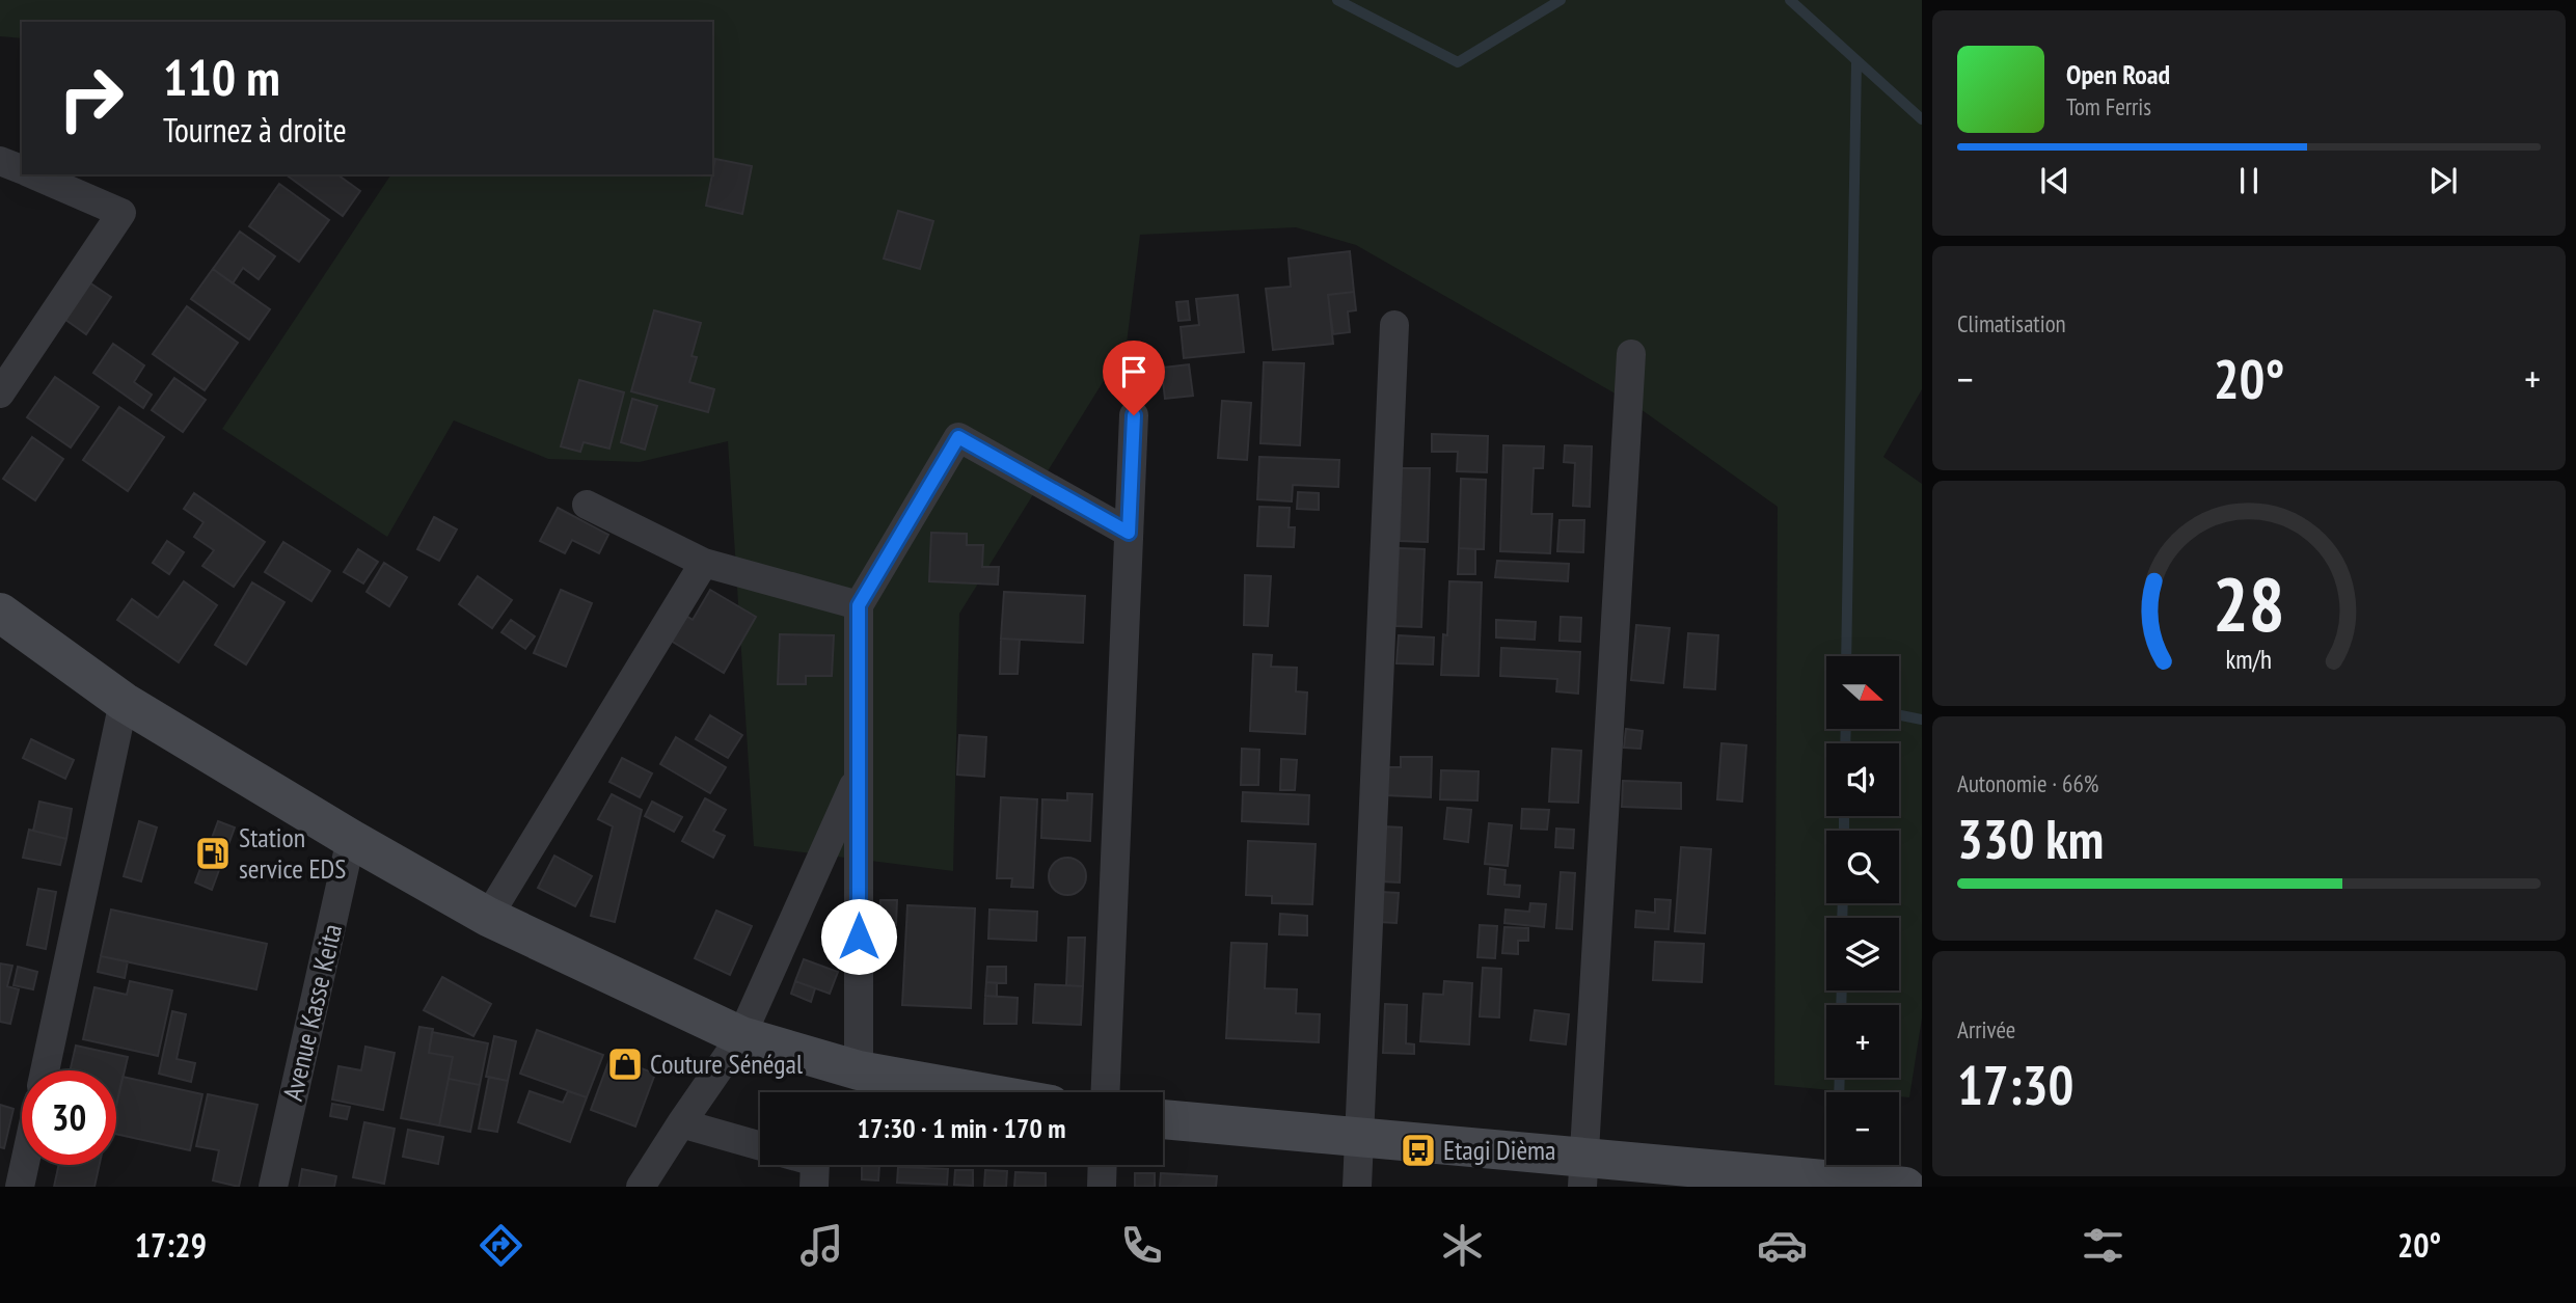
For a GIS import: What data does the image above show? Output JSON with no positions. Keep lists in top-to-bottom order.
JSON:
{
  "streets": {
    "street": ["Avenue Kasse Keita"]
  },
  "places": {
    "fuel station": ["Station service EDS"],
    "shop": ["Couture Sénégal"],
    "bus stop": ["Etagi Dièma"]
  },
  "north": "right",
  "page": {
    "turn": ["110 m", "Tournez à droite"],
    "song": ["Open Road", "Tom Ferris"],
    "tile": [
      "Climatisation",
      ["Autonomie · 66%", "330 km"],
      ["Arrivée", "17:30"]
    ],
    "heat": ["−", "20°", "+"],
    "map_buttons": ["+", "−"],
    "limit": "30",
    "trip": "17:30 · 1 min · 170 m",
    "tabs": ["17:29", "20°"],
    "gauge": ["28", "km/h"]
  }
}
